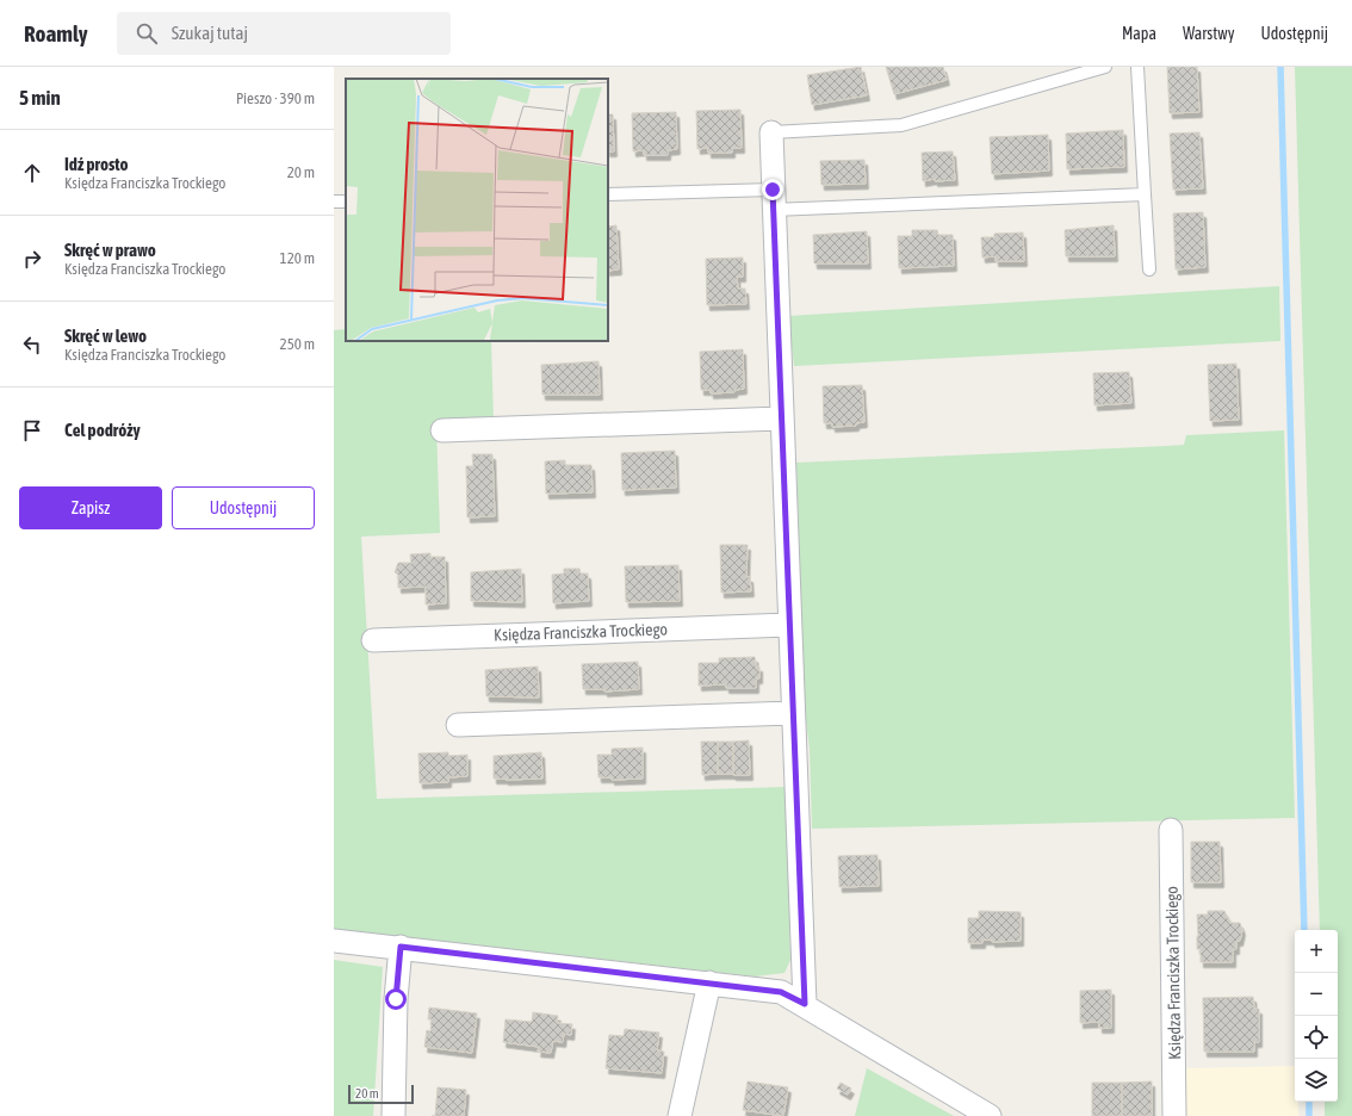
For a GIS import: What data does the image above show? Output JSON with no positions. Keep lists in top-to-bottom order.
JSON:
{
  "streets": {
    "street": ["Księdza Franciszka Trockiego"]
  },
  "scale_bar": "20 m",
  "page": {
    "header": "Roamly",
    "search": "Szukaj tutaj",
    "nav": ["Mapa", "Warstwy", "Udostępnij"],
    "heading": ["5 min", "Pieszo · 390 m"],
    "list": [
      ["Idź prosto", "Księdza Franciszka Trockiego", "20 m"],
      ["Skręć w prawo", "Księdza Franciszka Trockiego", "120 m"],
      ["Skręć w lewo", "Księdza Franciszka Trockiego", "250 m"],
      "Cel podróży"
    ],
    "buttons": ["Zapisz", "Udostępnij"],
    "map_buttons": ["+", "−"],
    "scale": "20 m"
  }
}
